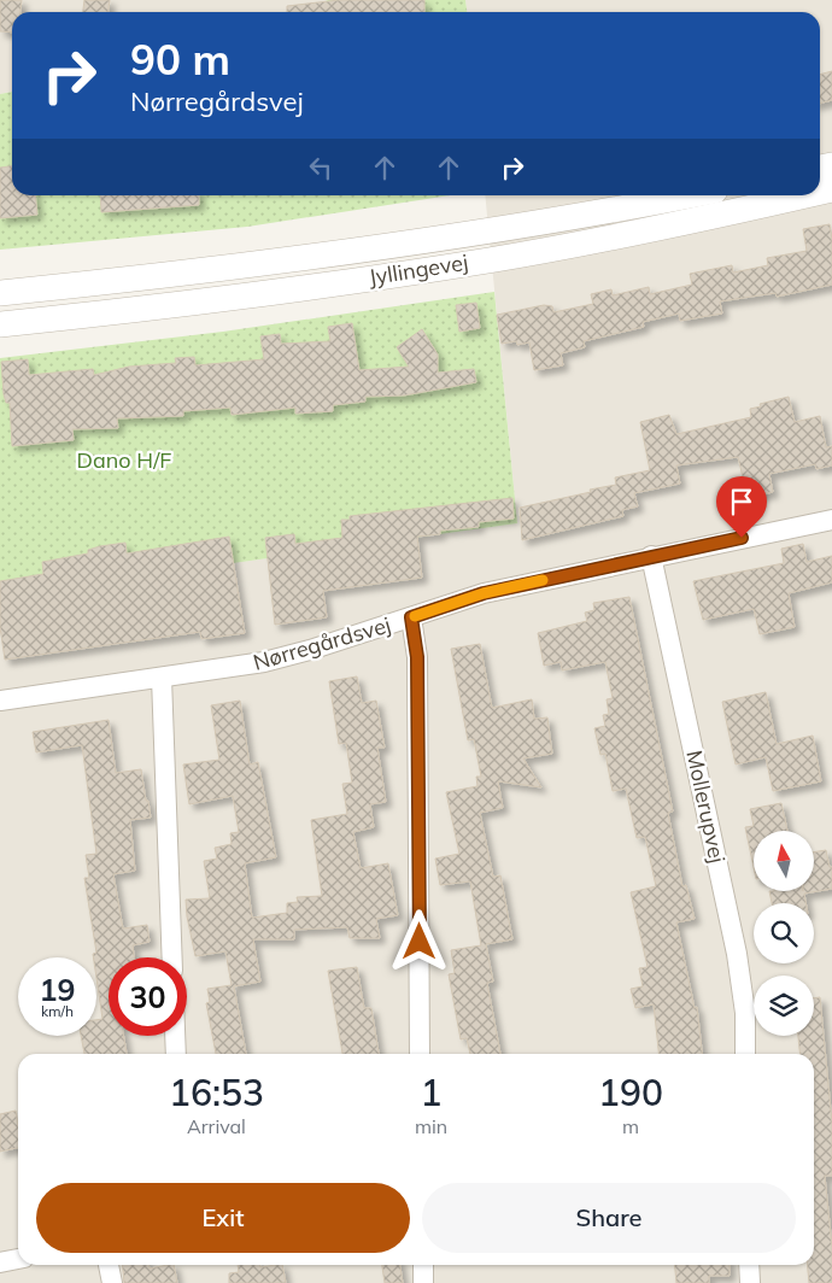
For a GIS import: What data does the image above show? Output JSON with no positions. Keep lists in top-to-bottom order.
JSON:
{
  "streets": {
    "street": ["Jyllingevej", "Nørregårdsvej", "Mollerupvej"]
  },
  "crossings": [
    ["Nørregårdsvej", "Mollerupvej"]
  ],
  "parks": ["Dano H/F"],
  "north": "top",
  "page": {
    "turn": ["90 m", "Nørregårdsvej"],
    "speed": "19 km/h",
    "limit": "30",
    "eta": [
      "16:53",
      "Arrival",
      "1",
      "min",
      "190",
      "m"
    ],
    "buttons": ["Exit", "Share"]
  }
}
